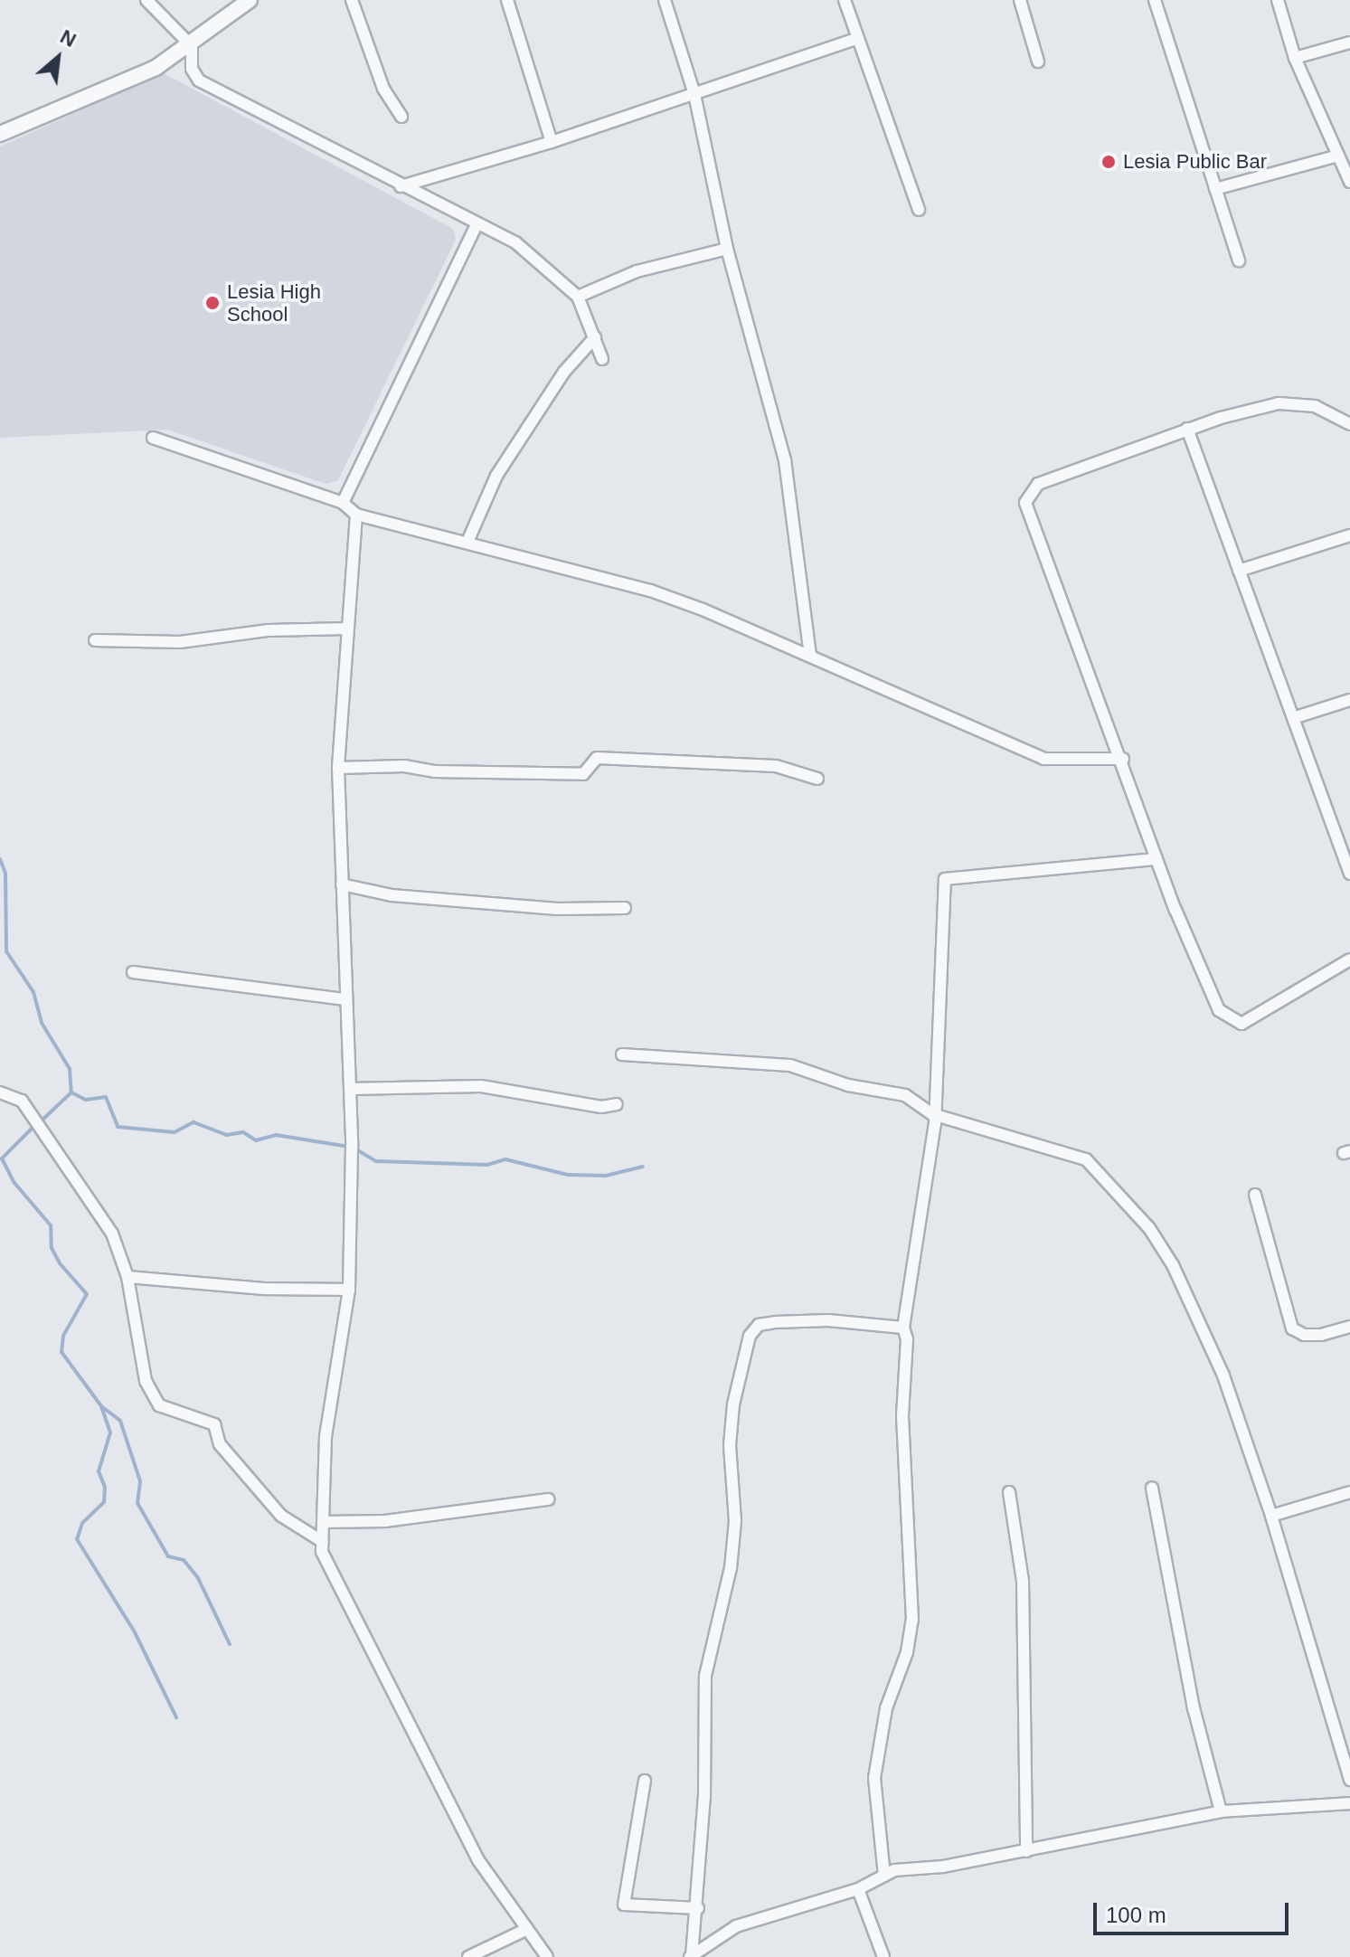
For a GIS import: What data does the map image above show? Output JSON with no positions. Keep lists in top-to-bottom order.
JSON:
{
  "places": ["Lesia Public Bar", "Lesia High School"],
  "scale_bar": "100 m",
  "north": "top right"
}
